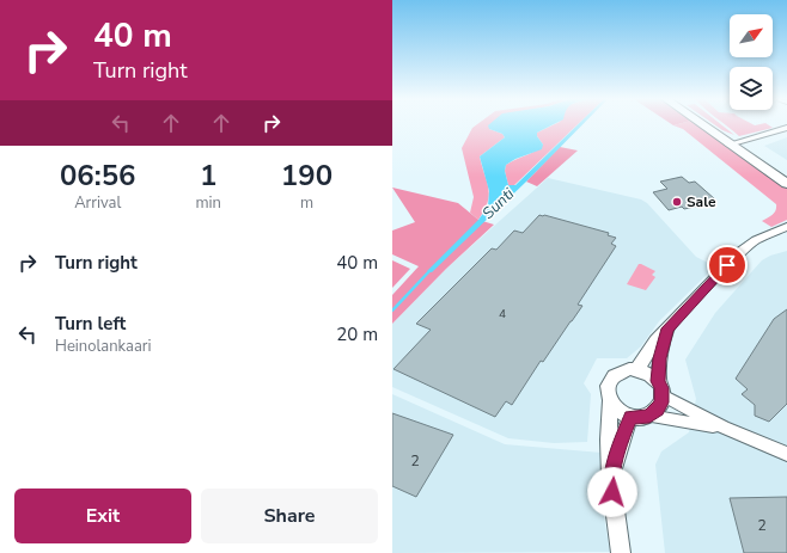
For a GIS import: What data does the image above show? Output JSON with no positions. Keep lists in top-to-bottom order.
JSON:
{
  "water": ["Sunti"],
  "places": ["Sale"],
  "house_numbers": ["4", "2", "2"],
  "north": "top right",
  "page": {
    "turn": ["40 m", "Turn right"],
    "eta": [
      "06:56",
      "Arrival",
      "1",
      "min",
      "190",
      "m"
    ],
    "list": [
      {
        "name": "Turn right",
        "value": "40 m"
      },
      {
        "name": "Turn left",
        "note": "Heinolankaari",
        "value": "20 m"
      }
    ],
    "buttons": ["Exit", "Share"]
  }
}
